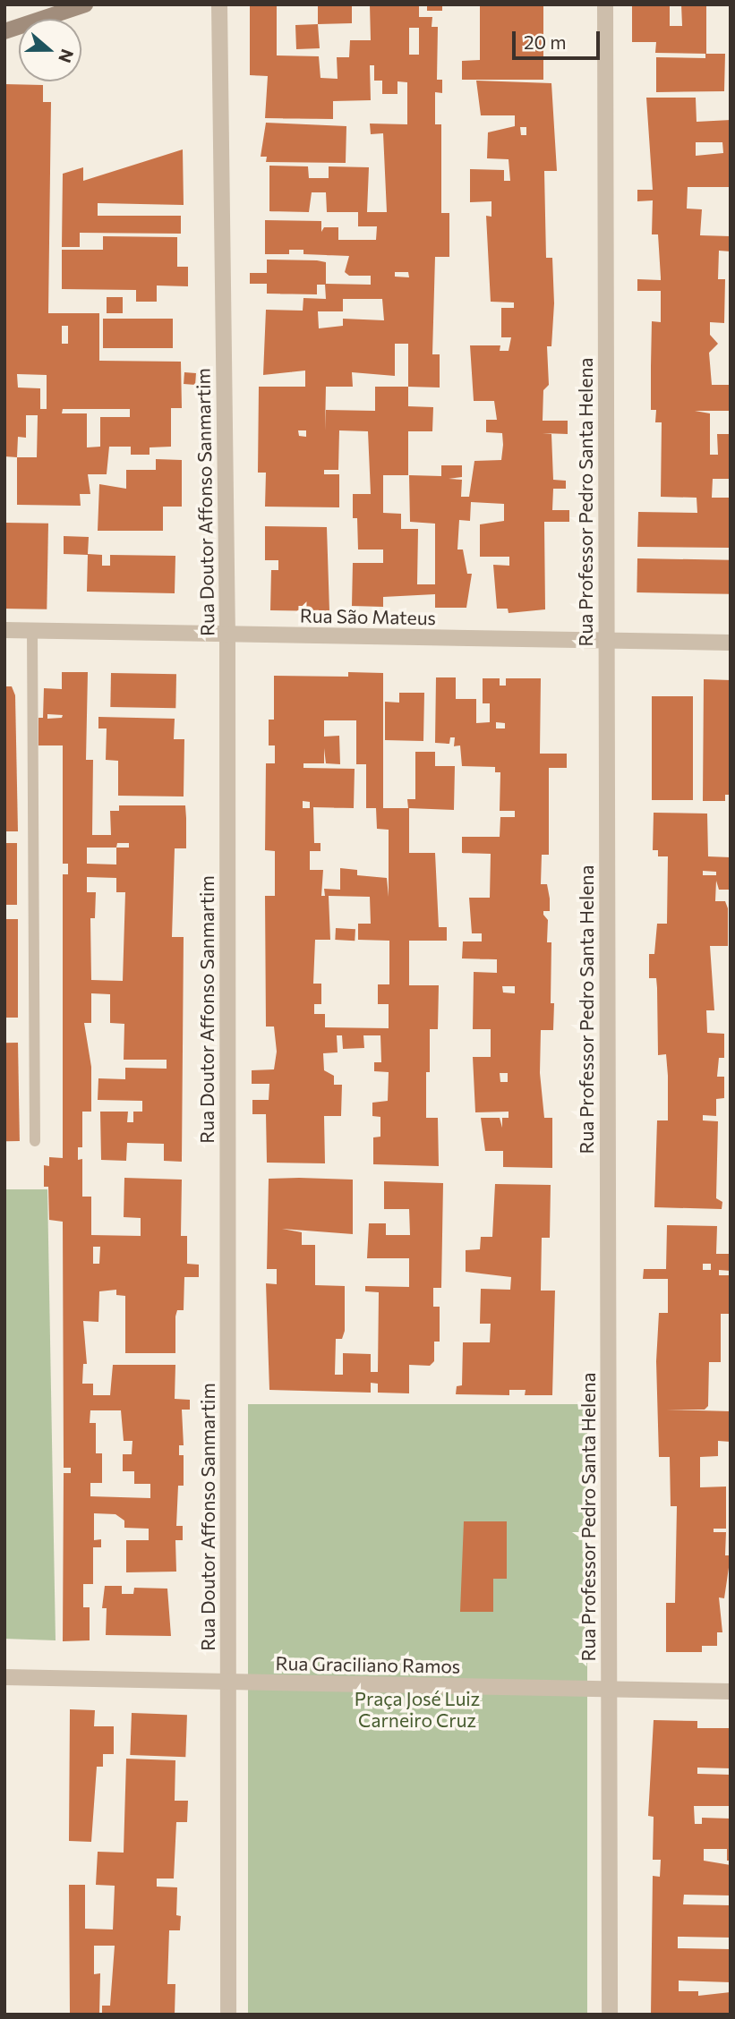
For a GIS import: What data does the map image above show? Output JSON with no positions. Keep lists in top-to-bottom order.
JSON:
{
  "streets": {
    "street": [
      "Rua Doutor Affonso Sanmartim",
      "Rua Professor Pedro Santa Helena",
      "Rua São Mateus",
      "Rua Graciliano Ramos"
    ]
  },
  "crossings": [
    ["Rua Doutor Affonso Sanmartim", "Rua São Mateus"],
    ["Rua Doutor Affonso Sanmartim", "Rua Graciliano Ramos"],
    ["Rua Professor Pedro Santa Helena", "Rua São Mateus"],
    ["Rua Professor Pedro Santa Helena", "Rua Graciliano Ramos"]
  ],
  "parks": ["Praça José Luiz Carneiro Cruz"],
  "scale_bar": "20 m",
  "north": "right"
}
